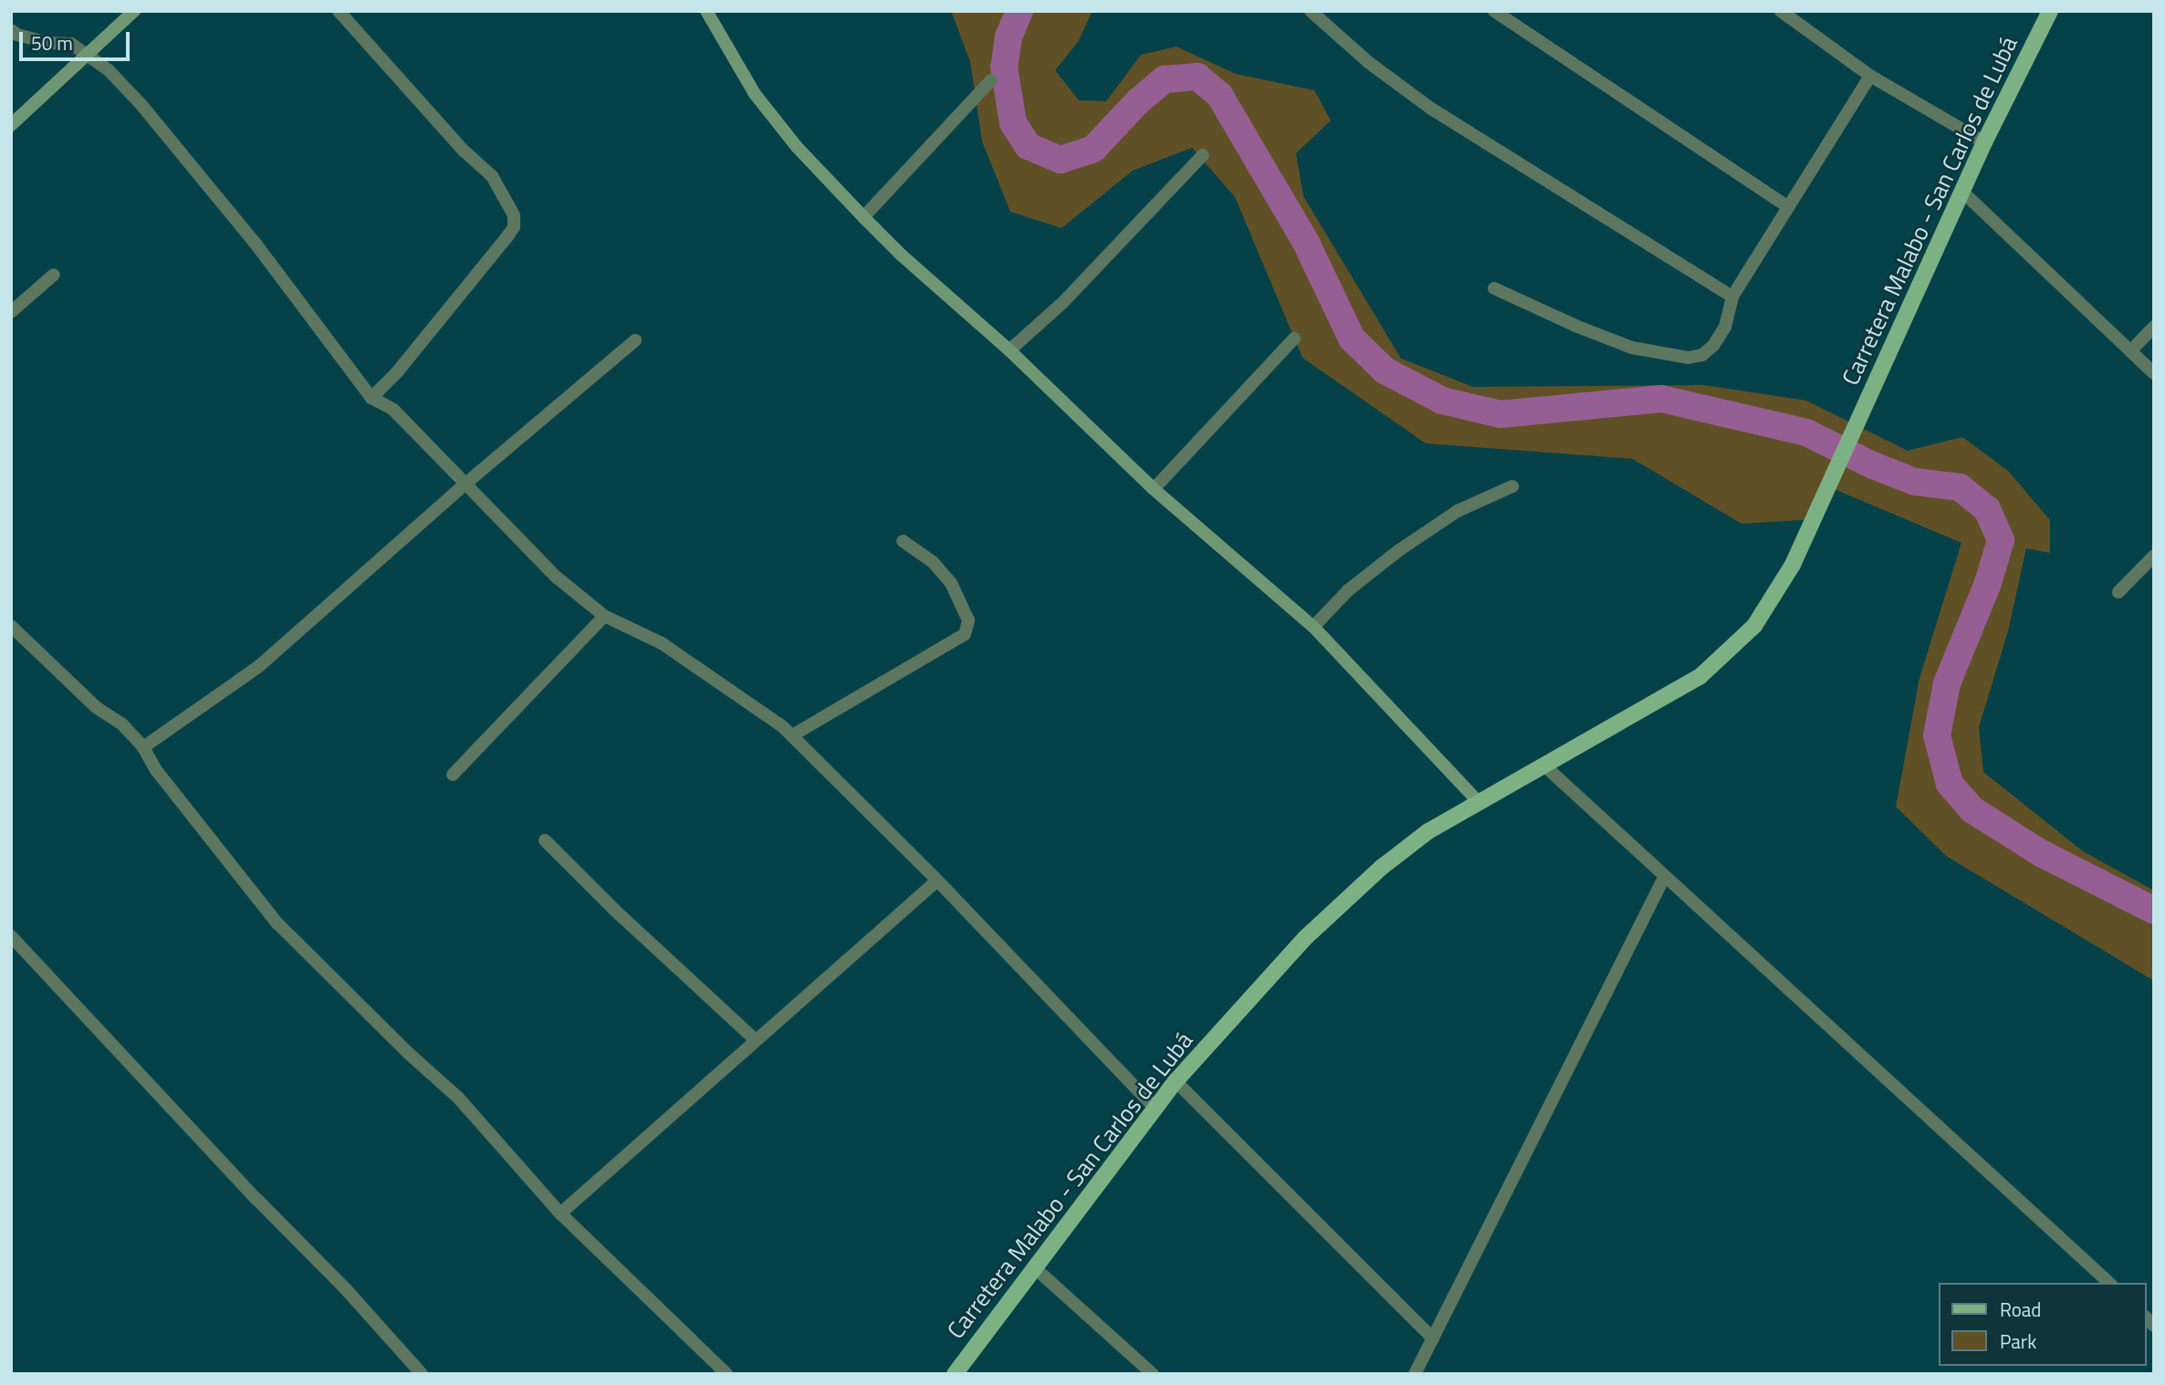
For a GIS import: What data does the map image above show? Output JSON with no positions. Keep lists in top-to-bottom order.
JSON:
{
  "streets": {
    "main road": ["Carretera Malabo - San Carlos de Lubá"]
  },
  "legend": ["Road", "Park"],
  "scale_bar": "50 m"
}
